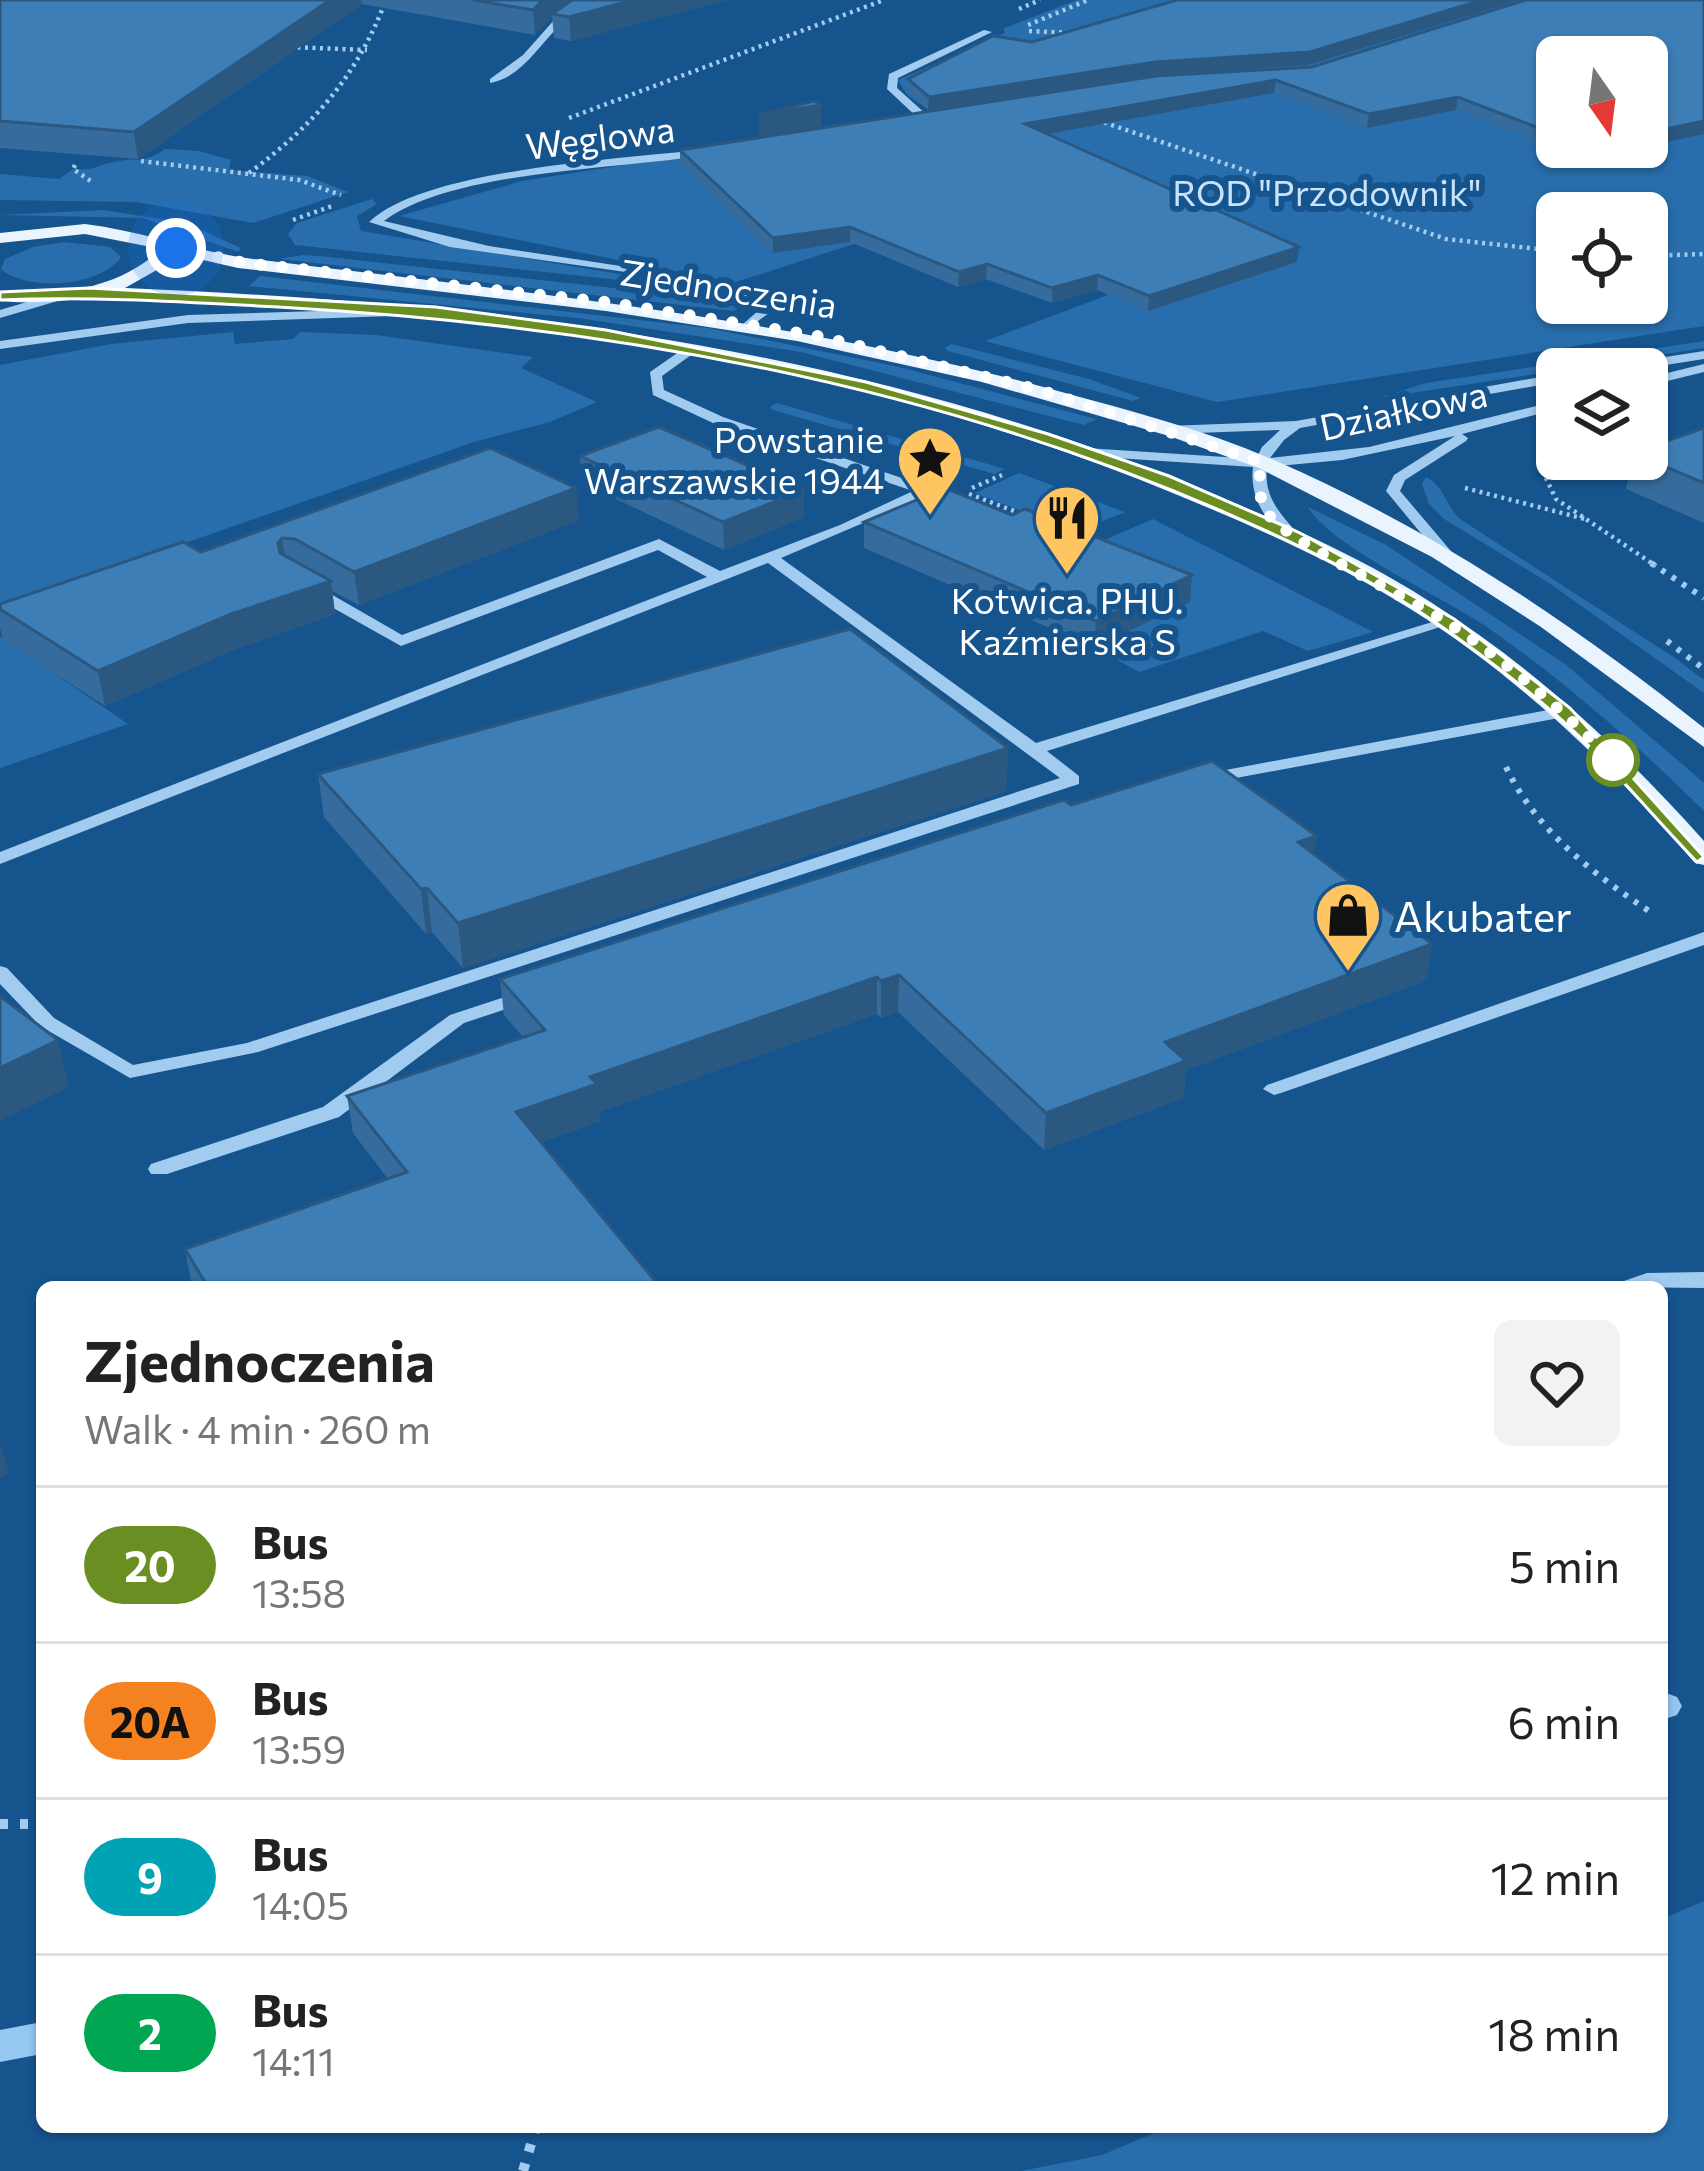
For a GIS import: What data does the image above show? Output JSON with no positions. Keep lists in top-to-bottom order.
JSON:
{
  "streets": {
    "main road": ["Zjednoczenia"],
    "street": ["Węglowa", "Działkowa"]
  },
  "crossings": [
    ["Węglowa", "Zjednoczenia"],
    ["Zjednoczenia", "Działkowa"]
  ],
  "parks": ["ROD \"Przodownik\""],
  "places": {
    "place": ["Powstanie Warszawskie 1944"],
    "restaurant": ["Kotwica. PHU. Kaźmierska S"],
    "shop": ["Akubater"]
  },
  "lines": ["bus line 20"],
  "north": "bottom",
  "page": {
    "heading": ["Zjednoczenia", "Walk · 4 min · 260 m"],
    "list": [
      {
        "mark": "20",
        "name": "Bus",
        "note": "13:58",
        "value": "5 min"
      },
      {
        "mark": "20A",
        "name": "Bus",
        "note": "13:59",
        "value": "6 min"
      },
      {
        "mark": "9",
        "name": "Bus",
        "note": "14:05",
        "value": "12 min"
      },
      {
        "mark": "2",
        "name": "Bus",
        "note": "14:11",
        "value": "18 min"
      }
    ]
  }
}
